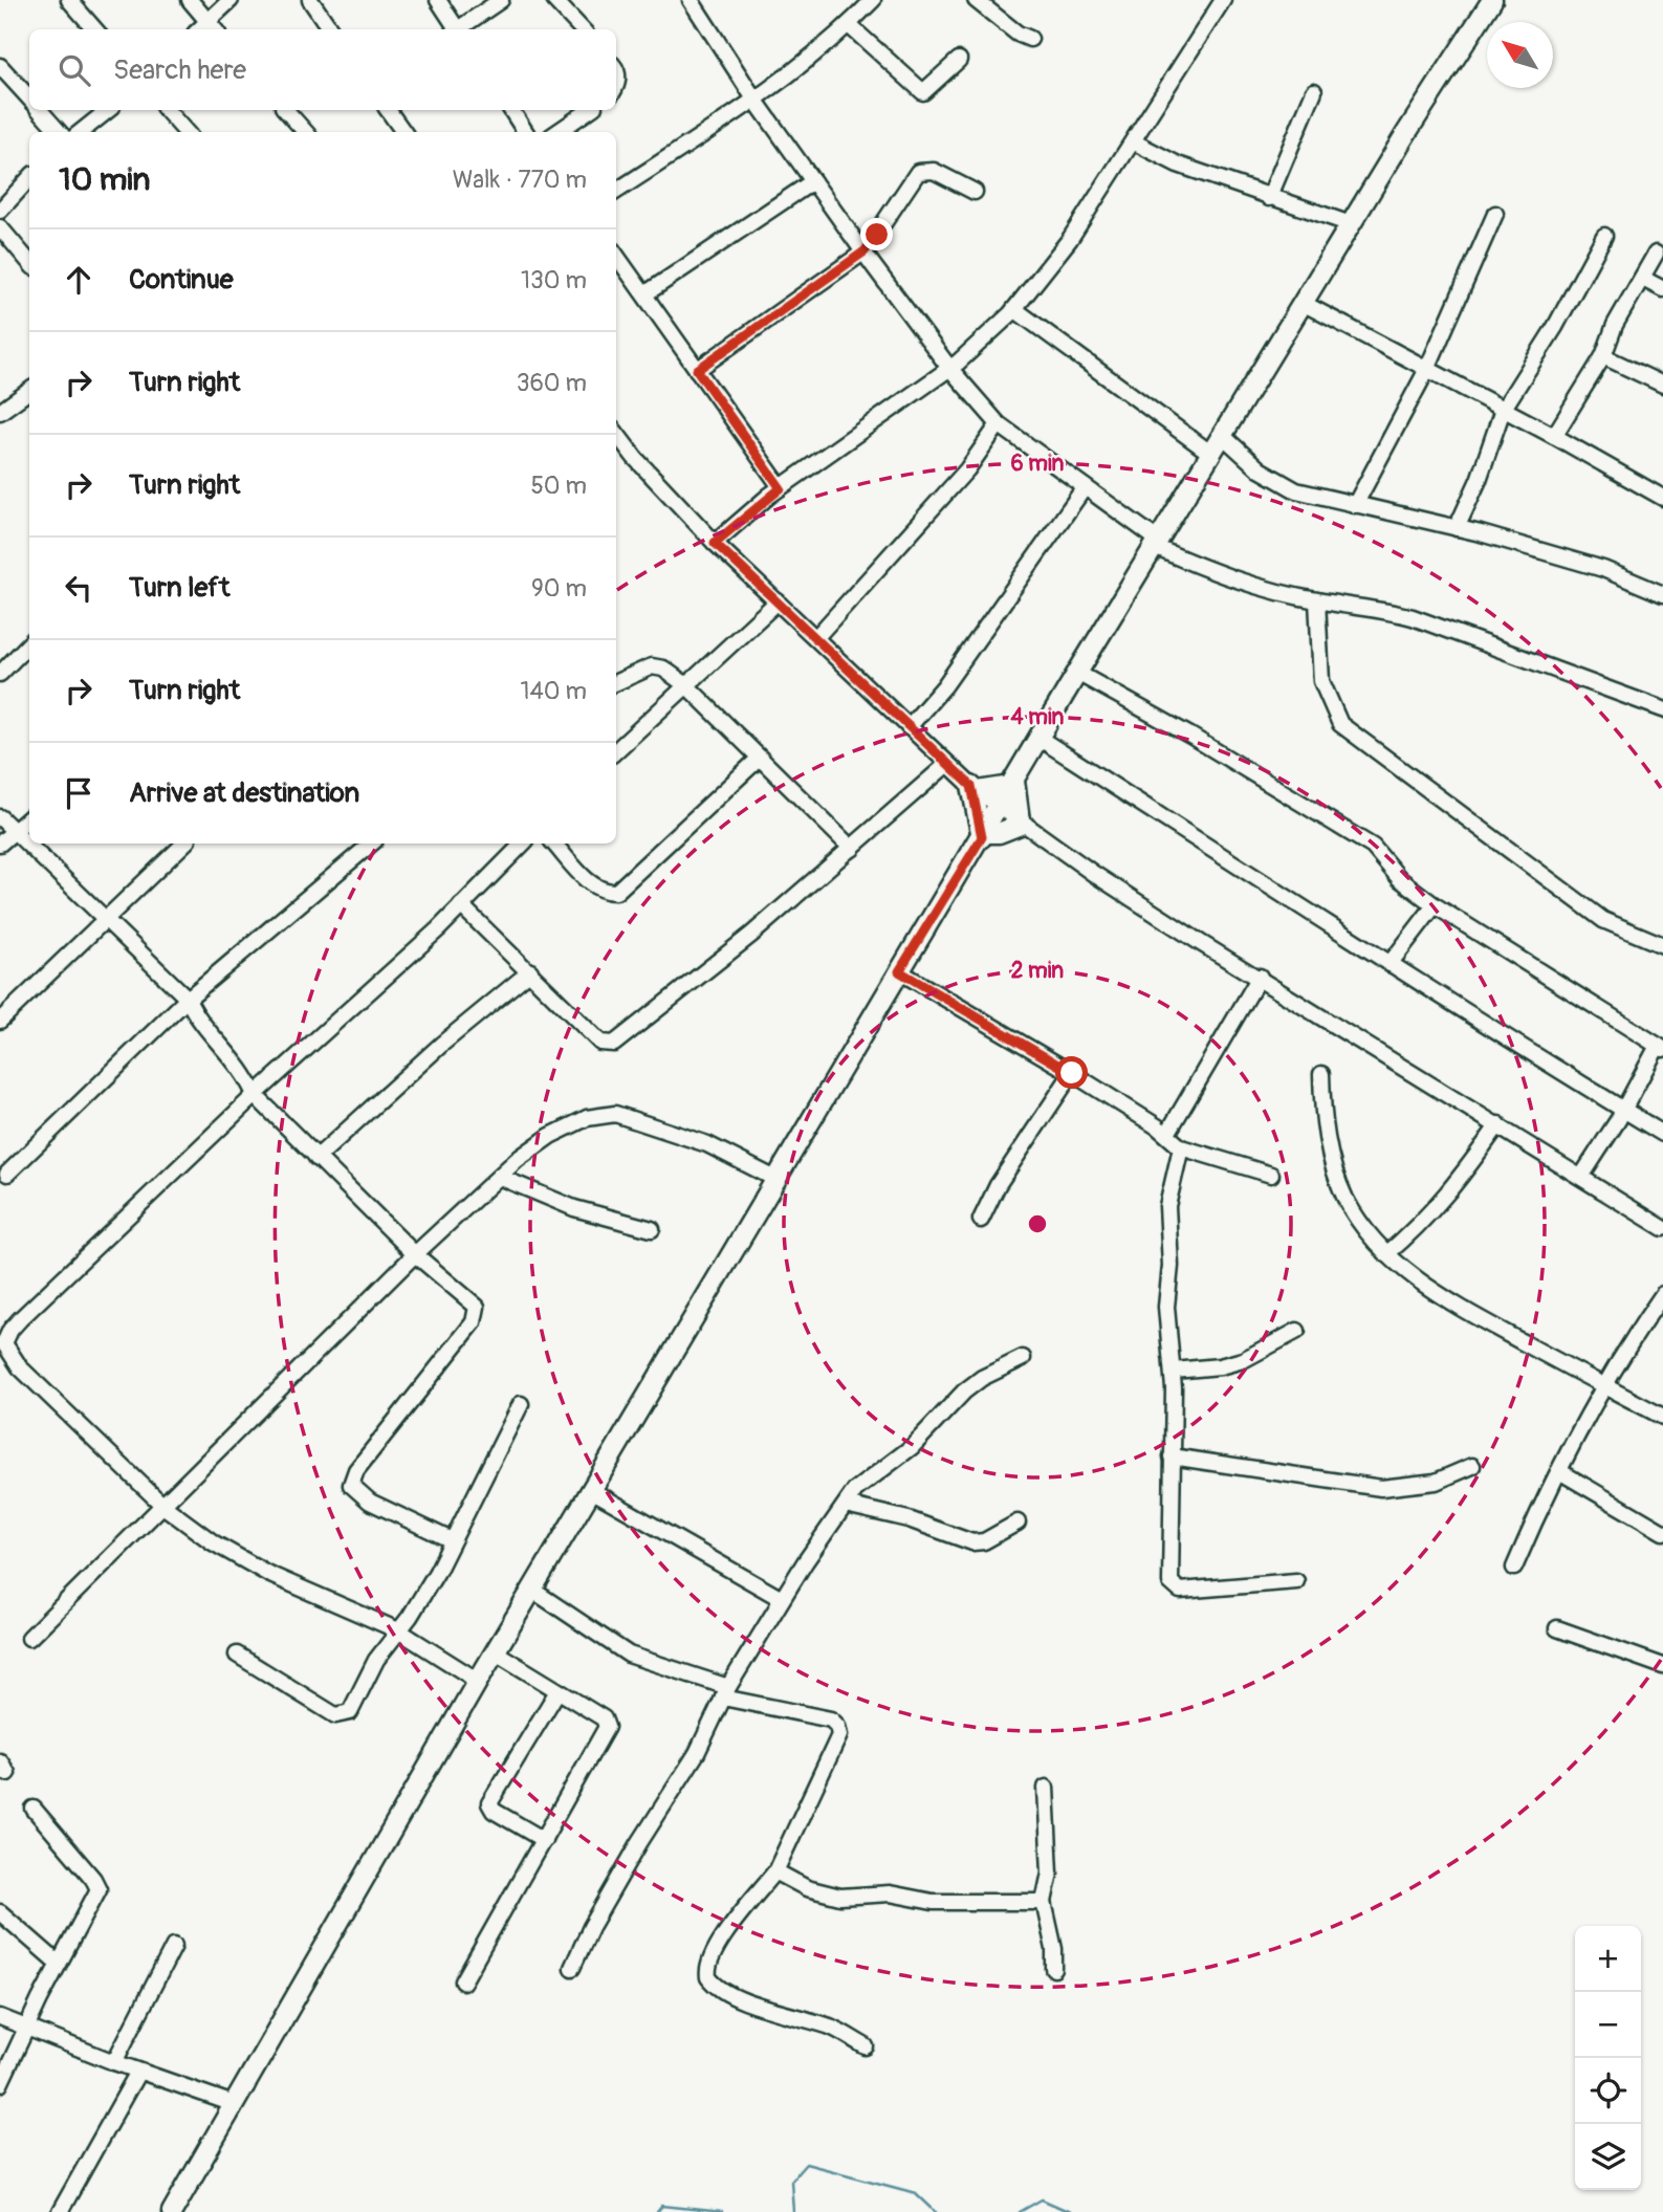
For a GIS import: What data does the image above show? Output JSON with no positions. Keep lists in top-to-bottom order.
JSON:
{
  "north": "top left",
  "page": {
    "search": "Search here",
    "heading": ["10 min", "Walk · 770 m"],
    "list": [
      ["Continue", "130 m"],
      ["Turn right", "360 m"],
      ["Turn right", "50 m"],
      ["Turn left", "90 m"],
      ["Turn right", "140 m"],
      "Arrive at destination"
    ],
    "map_buttons": ["+", "−"]
  },
  "rings": ["6 min", "4 min", "2 min"]
}
